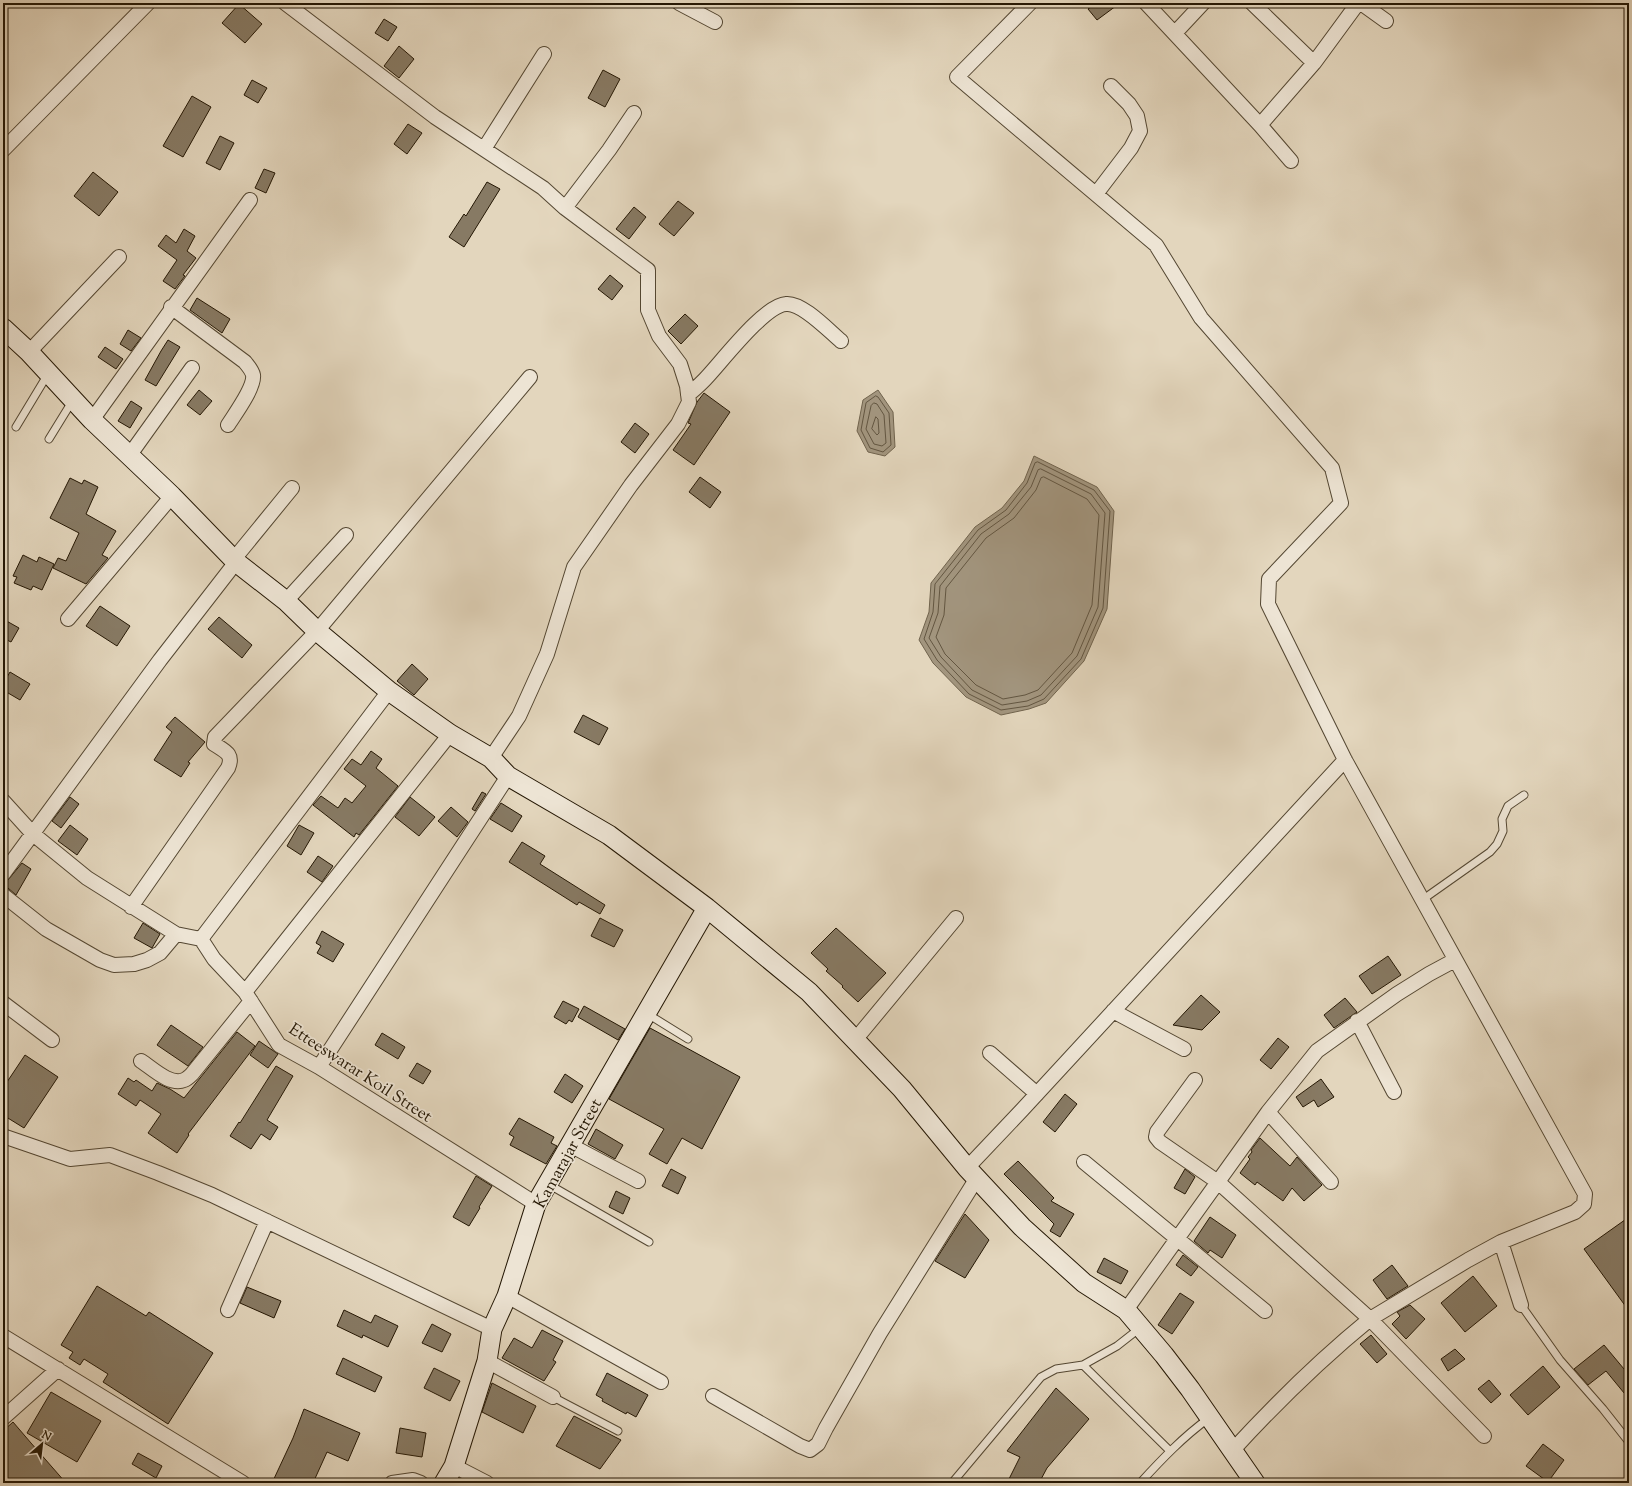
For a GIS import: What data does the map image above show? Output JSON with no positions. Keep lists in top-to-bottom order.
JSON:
{
  "streets": {
    "street": ["Etteeswarar Koil Street", "Kamarajar Street"]
  },
  "crossings": [
    ["Etteeswarar Koil Street", "Kamarajar Street"]
  ],
  "north": "top right"
}
